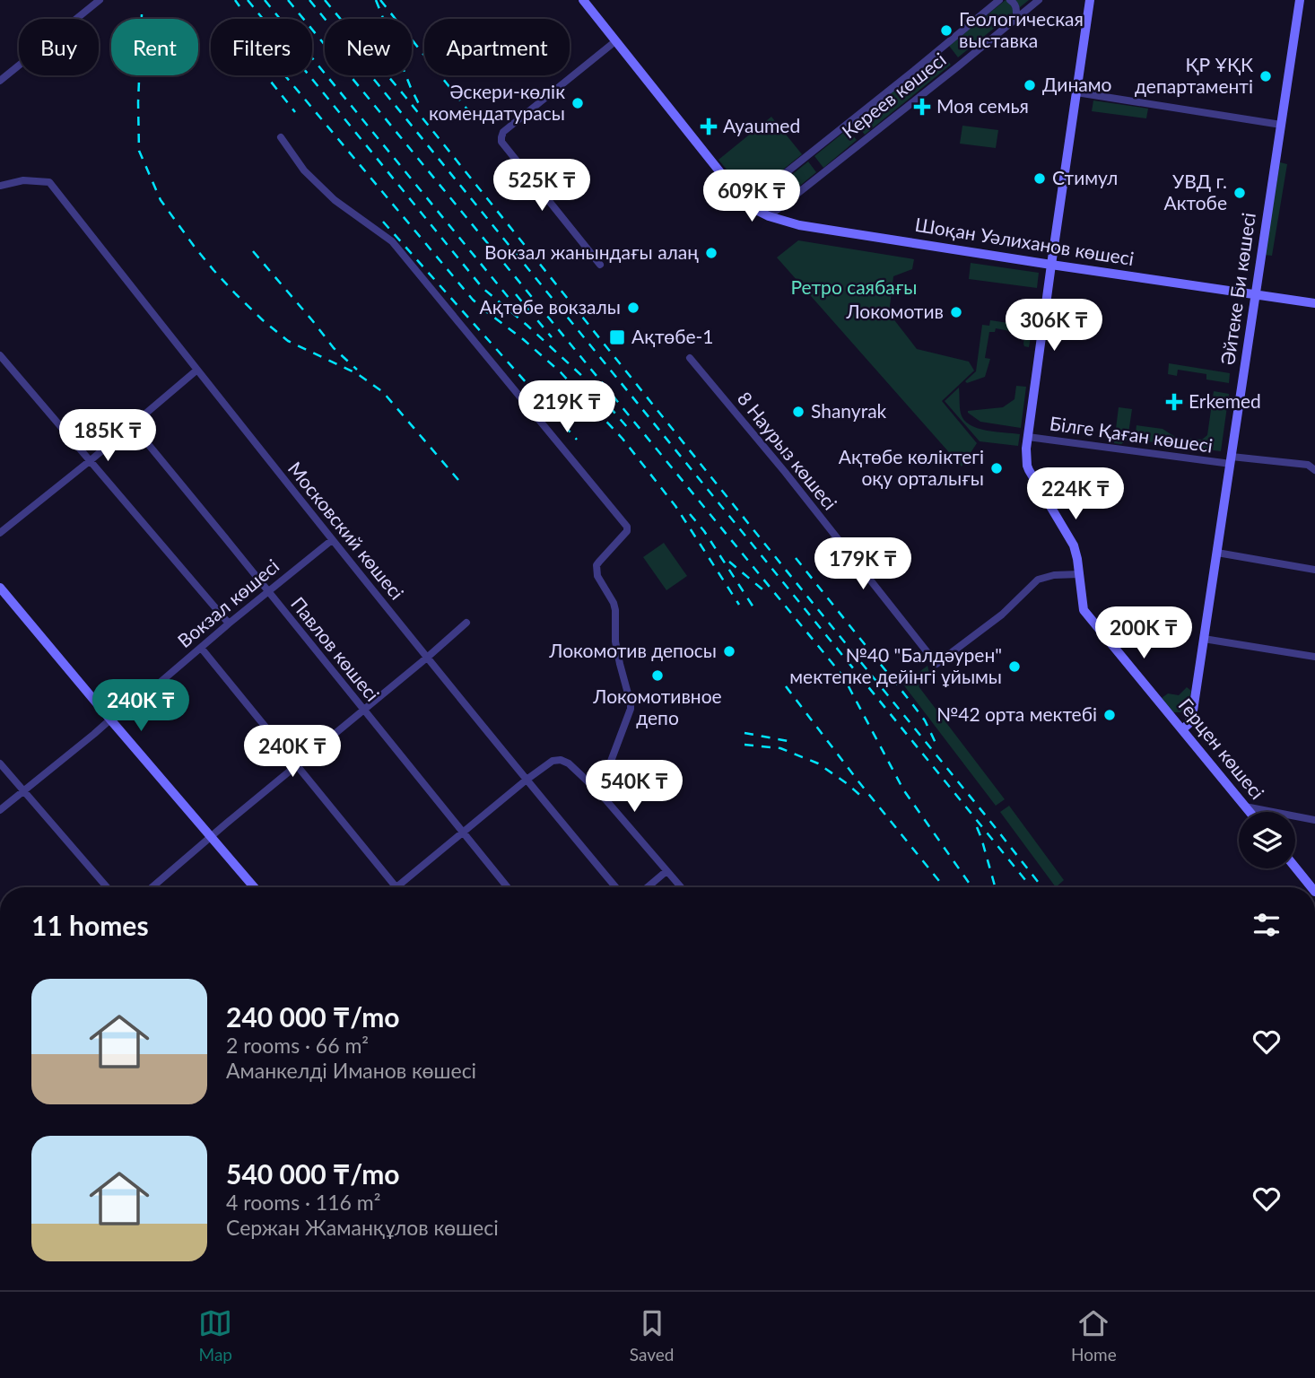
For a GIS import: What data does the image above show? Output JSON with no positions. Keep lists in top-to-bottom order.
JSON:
{
  "streets": {
    "street": [
      "Кереев көшесі",
      "Шоқан Уәлиханов көшесі",
      "Әйтеке Би көшесі",
      "Білге Қаған көшесі",
      "8 Наурыз көшесі",
      "Московский көшесі",
      "Вокзал көшесі",
      "Павлов көшесі",
      "Герцен көшесі"
    ]
  },
  "crossings": [
    ["Кереев көшесі", "Шоқан Уәлиханов көшесі"],
    ["Шоқан Уәлиханов көшесі", "Әйтеке Би көшесі"],
    ["Әйтеке Би көшесі", "Білге Қаған көшесі"],
    ["Әйтеке Би көшесі", "Герцен көшесі"],
    ["8 Наурыз көшесі", "Герцен көшесі"],
    ["Московский көшесі", "Вокзал көшесі"],
    ["Вокзал көшесі", "Павлов көшесі"]
  ],
  "parks": ["Ретро саябағы"],
  "places": {
    "other": [
      "Геологическая выставка",
      "ҚР ҰҚК департаменті",
      "Динамо",
      "Әскери-көлік комендатурасы",
      "Стимул",
      "УВД г. Актобе",
      "Вокзал жанындағы алаң",
      "Ақтөбе вокзалы",
      "Локомотив",
      "Shanyrak",
      "Ақтөбе көліктегі оқу орталығы",
      "Локомотив депосы",
      "№40 \"Балдәурен\" мектепке дейінгі ұйымы",
      "Локомотивное депо",
      "№42 орта мектебі"
    ],
    "health": ["Моя семья", "Ayaumed", "Erkemed"],
    "transit": ["Ақтөбе-1"]
  },
  "page": {
    "chip": [
      "Buy",
      "Rent",
      "Filters",
      "New",
      "Apartment"
    ],
    "price": [
      "525K ₸",
      "609K ₸",
      "306K ₸",
      "219K ₸",
      "185K ₸",
      "224K ₸",
      "179K ₸",
      "200K ₸",
      "240K ₸",
      "240K ₸",
      "540K ₸"
    ],
    "heading": "11 homes",
    "list": [
      {
        "name": "240 000 ₸/mo",
        "note": "2 rooms · 66 m² · Аманкелді Иманов көшесі"
      },
      {
        "name": "540 000 ₸/mo",
        "note": "4 rooms · 116 m² · Сержан Жаманқұлов көшесі"
      }
    ],
    "tabs": ["Map", "Saved", "Home"]
  }
}
